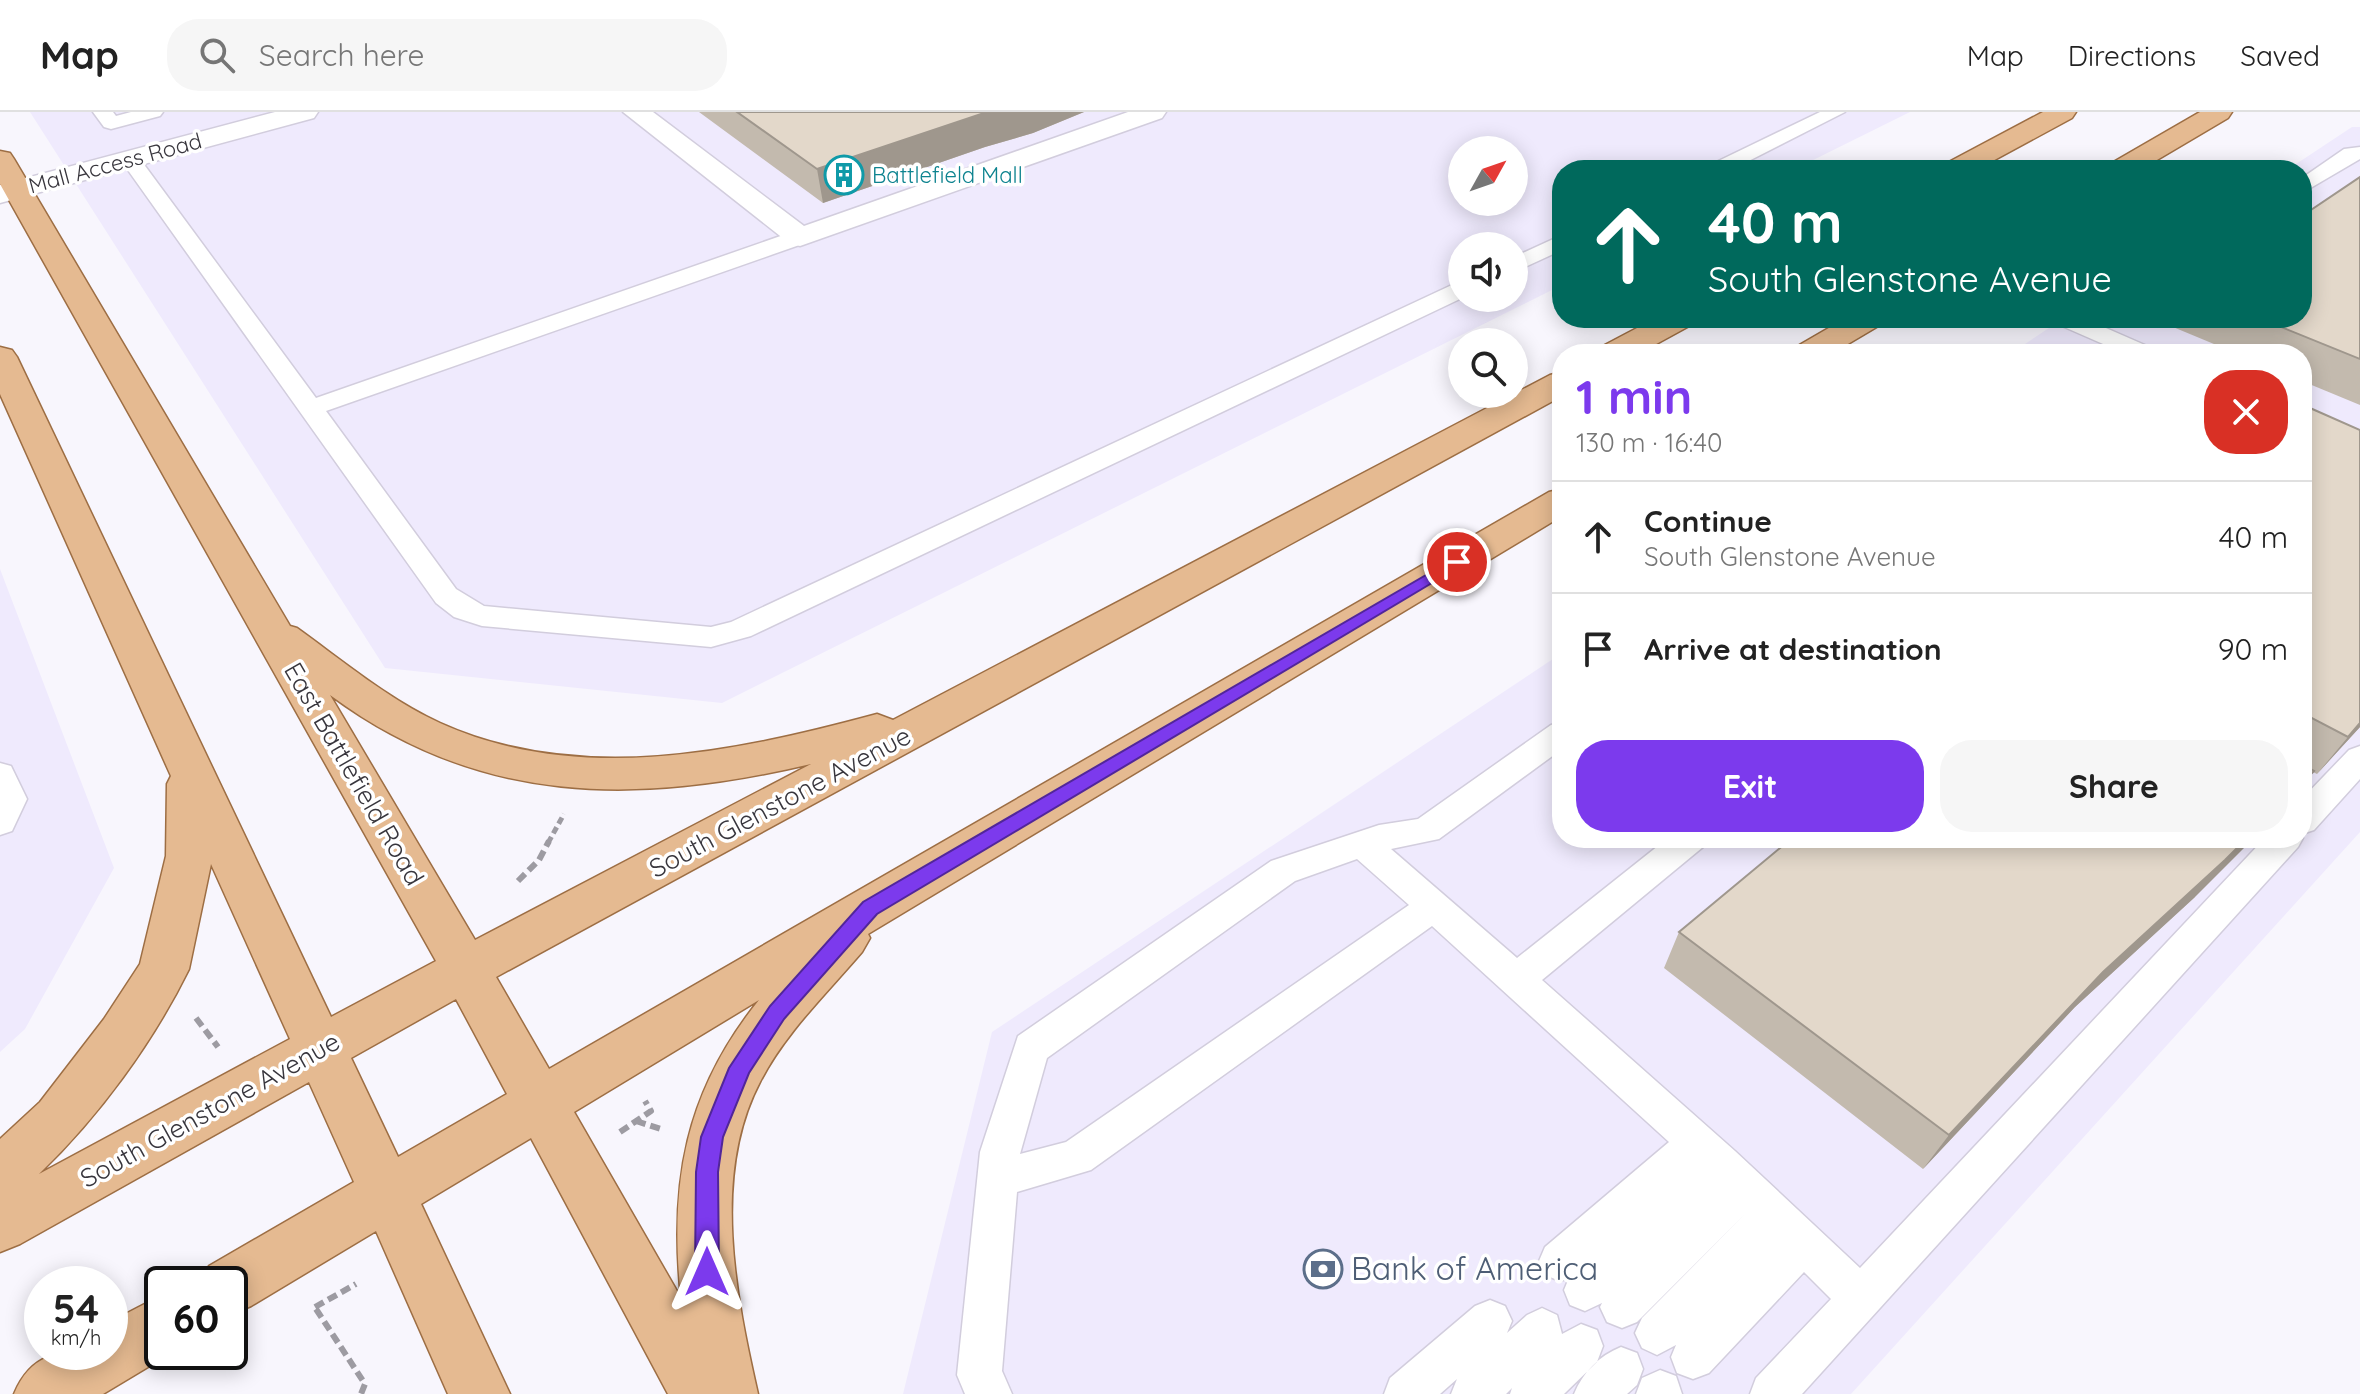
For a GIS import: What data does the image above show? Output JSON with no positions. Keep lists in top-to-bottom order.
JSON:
{
  "streets": {
    "main road": ["East Battlefield Road", "South Glenstone Avenue"],
    "street": ["Mall Access Road"]
  },
  "crossings": [
    ["Mall Access Road", "East Battlefield Road"],
    ["East Battlefield Road", "South Glenstone Avenue"]
  ],
  "places": {
    "building": ["Battlefield Mall"],
    "bank": ["Bank of America"]
  },
  "north": "top right",
  "page": {
    "header": "Map",
    "search": "Search here",
    "nav": ["Map", "Directions", "Saved"],
    "turn": ["40 m", "South Glenstone Avenue"],
    "heading": ["1 min", "130 m · 16:40"],
    "list": [
      {
        "name": "Continue",
        "note": "South Glenstone Avenue",
        "value": "40 m"
      },
      {
        "name": "Arrive at destination",
        "value": "90 m"
      }
    ],
    "buttons": ["Exit", "Share"],
    "speed": "54 km/h",
    "limit": "60"
  }
}
